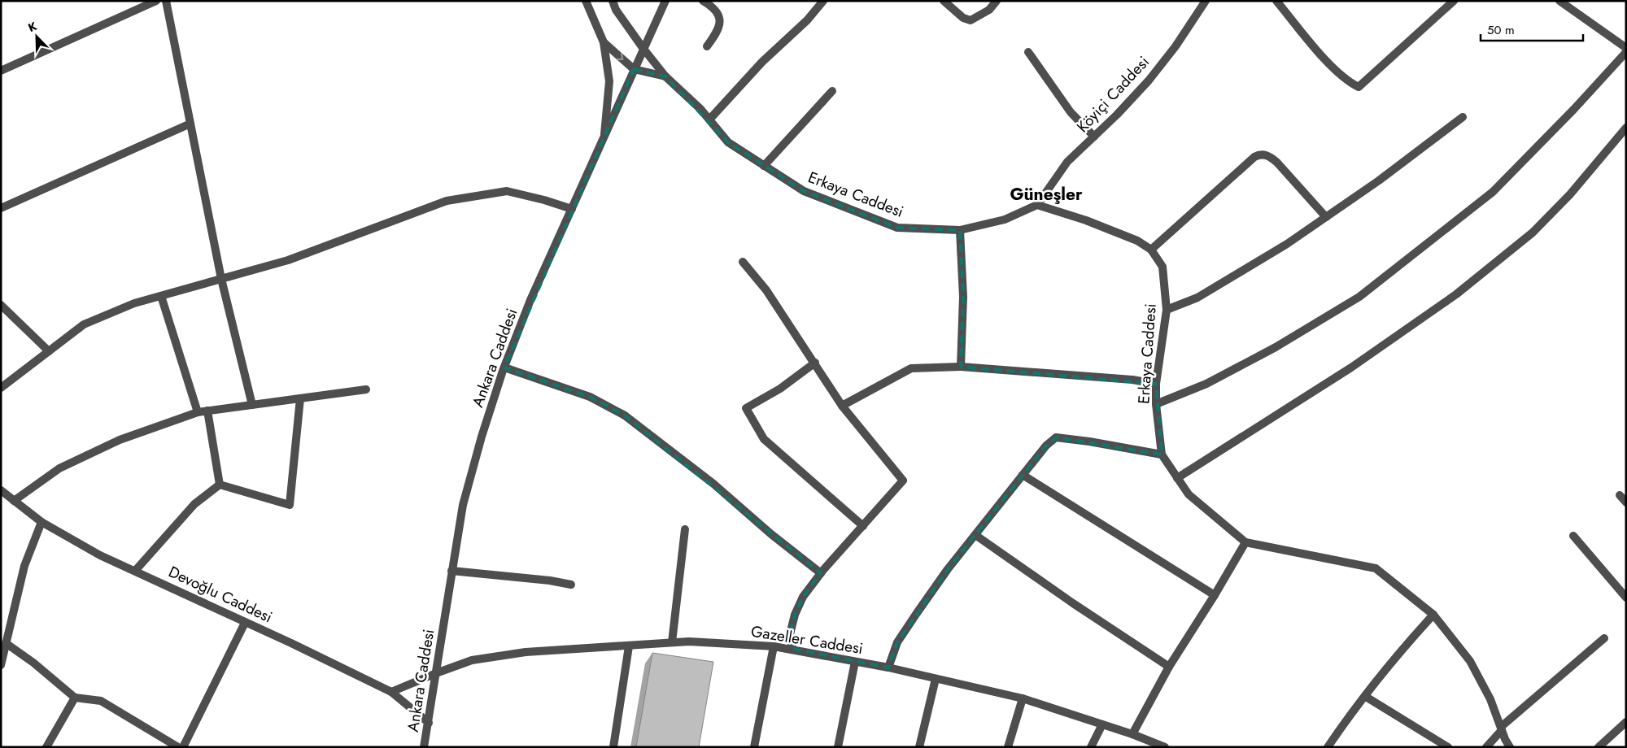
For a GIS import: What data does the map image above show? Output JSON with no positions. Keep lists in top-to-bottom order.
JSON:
{
  "streets": {
    "street": [
      "Köyiçi Caddesi",
      "Erkaya Caddesi",
      "Ankara Caddesi",
      "Devoğlu Caddesi",
      "Gazeller Caddesi"
    ]
  },
  "crossings": [
    ["Köyiçi Caddesi", "Erkaya Caddesi"],
    ["Erkaya Caddesi", "Ankara Caddesi"],
    ["Ankara Caddesi", "Devoğlu Caddesi"],
    ["Ankara Caddesi", "Gazeller Caddesi"],
    ["Devoğlu Caddesi", "Gazeller Caddesi"]
  ],
  "districts": ["Güneşler"],
  "scale_bar": "50 m",
  "north": "top left"
}
